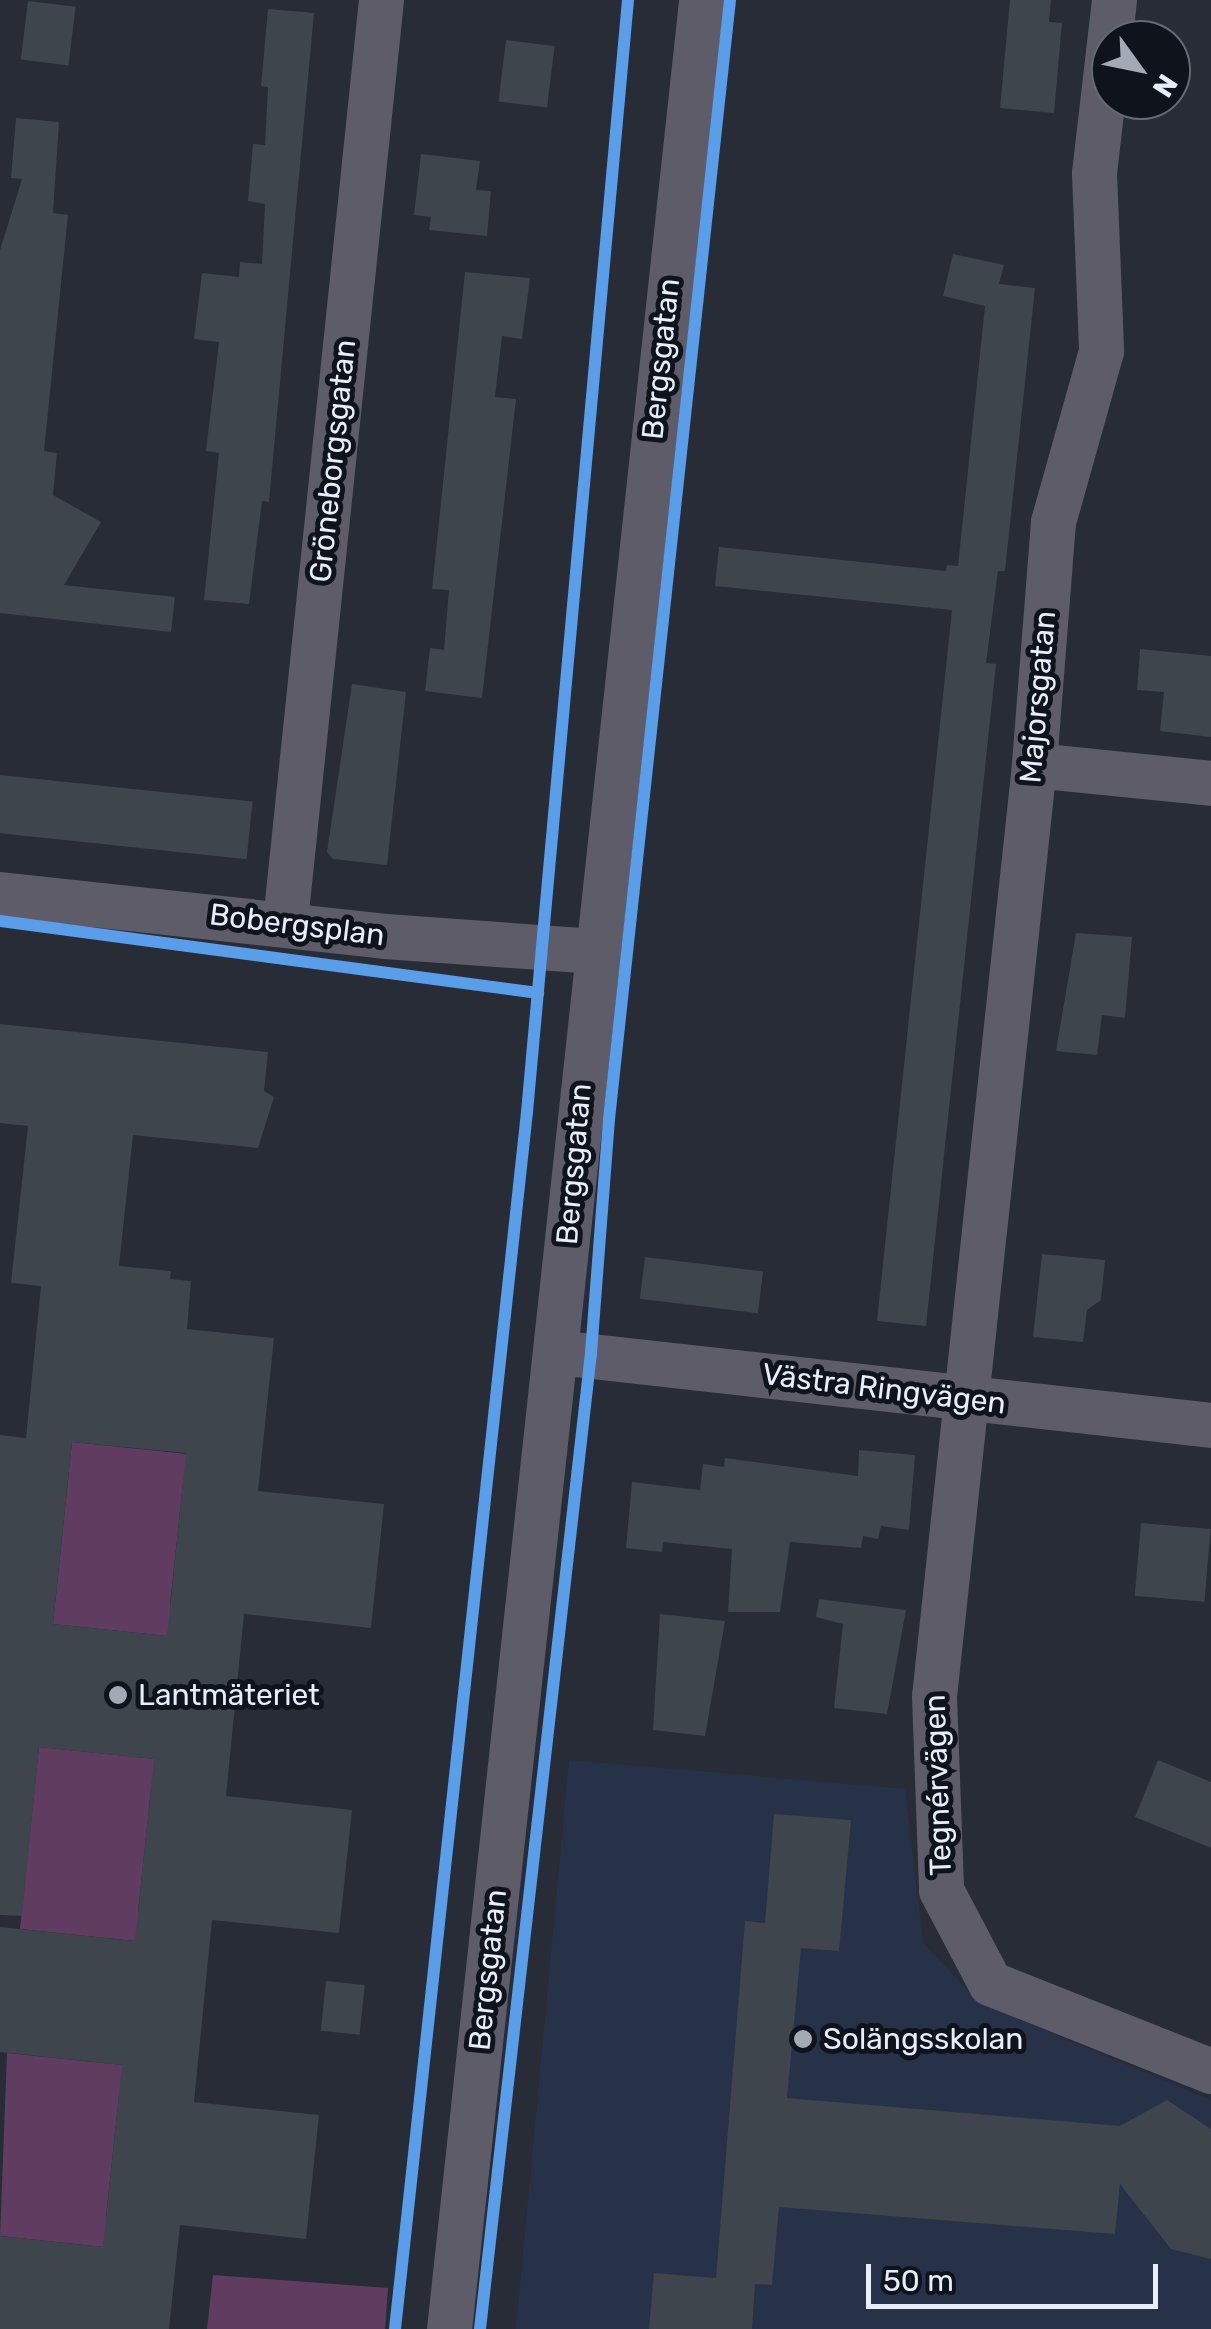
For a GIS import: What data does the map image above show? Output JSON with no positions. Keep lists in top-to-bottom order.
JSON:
{
  "streets": {
    "street": [
      "Bergsgatan",
      "Gröneborgsgatan",
      "Majorsgatan",
      "Bobergsplan",
      "Västra Ringvägen",
      "Tegnérvägen"
    ]
  },
  "crossings": [
    ["Bergsgatan", "Bobergsplan"],
    ["Bergsgatan", "Västra Ringvägen"],
    ["Gröneborgsgatan", "Bobergsplan"],
    ["Majorsgatan", "Västra Ringvägen"],
    ["Majorsgatan", "Tegnérvägen"],
    ["Västra Ringvägen", "Tegnérvägen"]
  ],
  "places": ["Lantmäteriet", "Solängsskolan"],
  "scale_bar": "50 m",
  "north": "bottom right"
}
